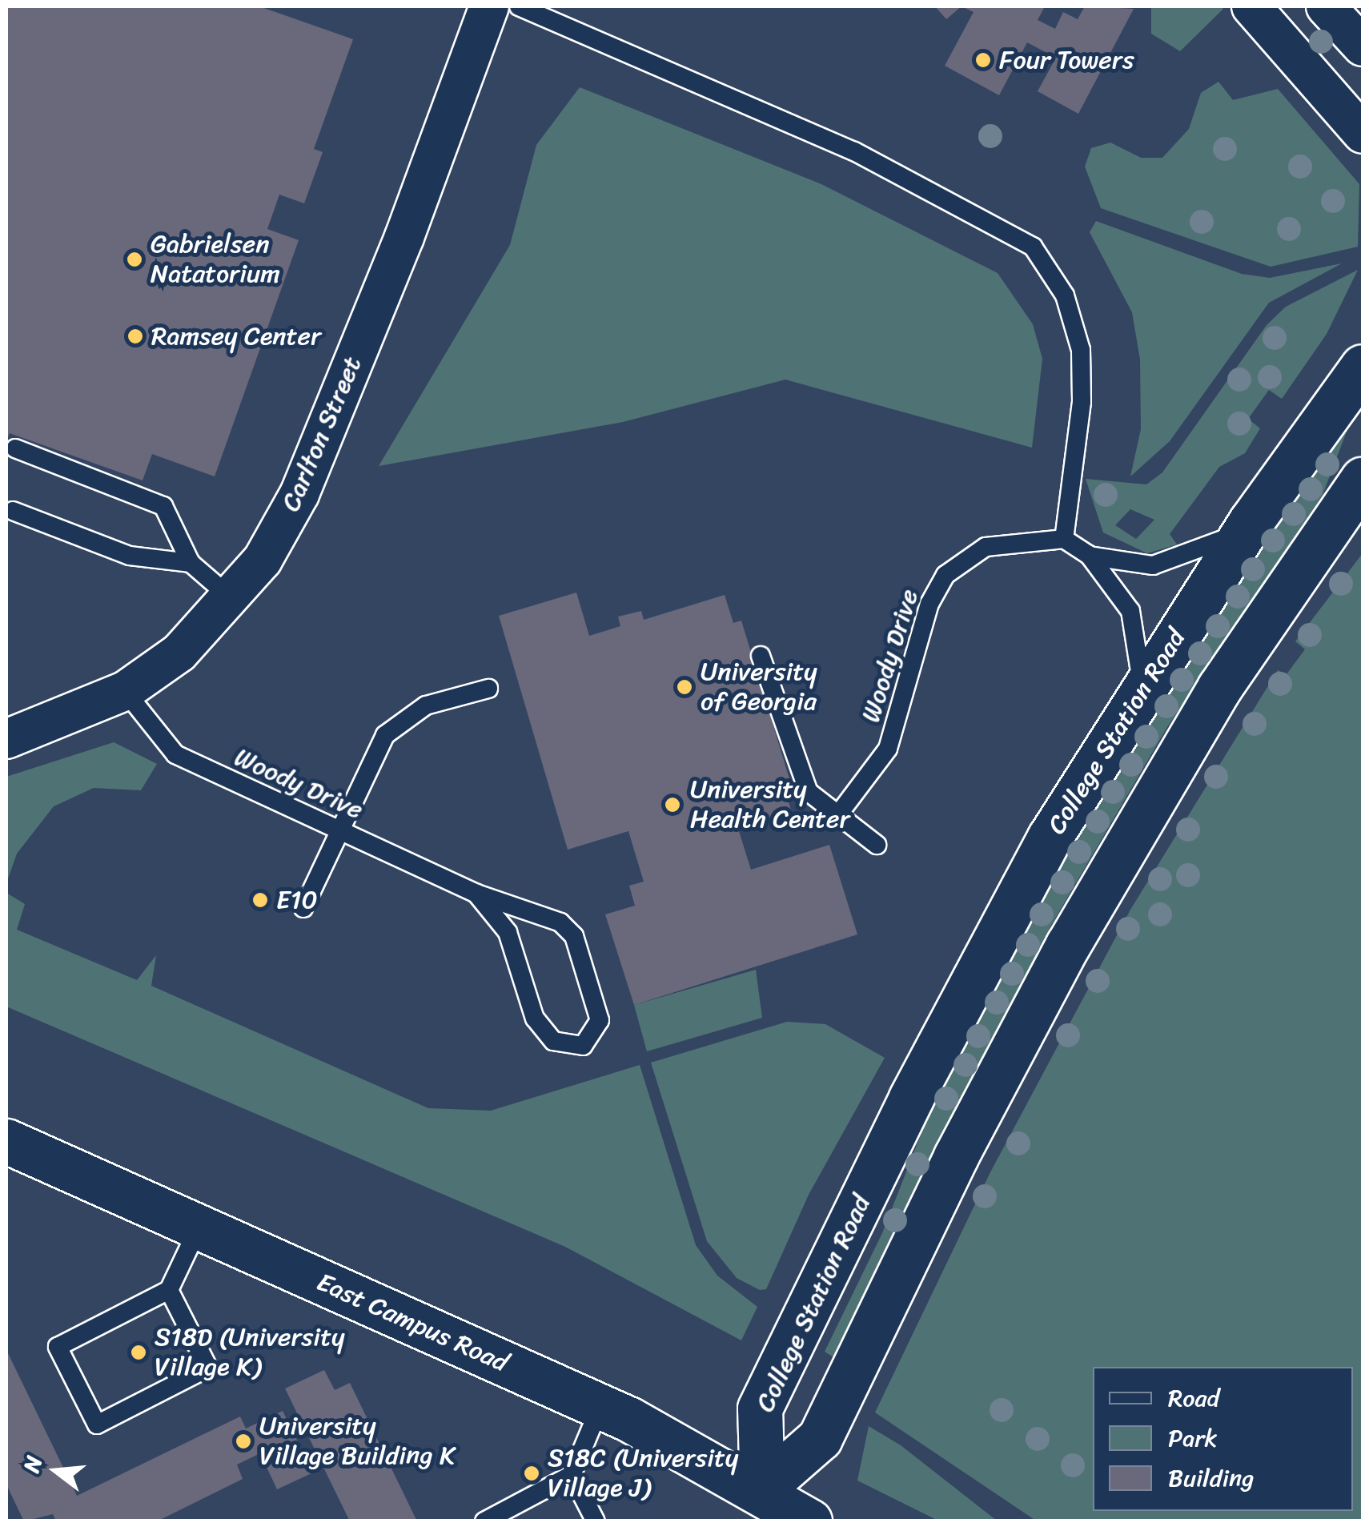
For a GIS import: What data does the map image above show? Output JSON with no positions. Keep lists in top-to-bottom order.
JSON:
{
  "streets": {
    "main road": ["College Station Road", "East Campus Road"],
    "street": ["Carlton Street"],
    "lane": ["Woody Drive"]
  },
  "crossings": [
    ["Carlton Street", "Woody Drive"],
    ["College Station Road", "East Campus Road"]
  ],
  "places": [
    "Four Towers",
    "Gabrielsen Natatorium",
    "Ramsey Center",
    "University of Georgia",
    "University Health Center",
    "E10",
    "S18D (University Village K)",
    "University Village Building K",
    "S18C (University Village J)"
  ],
  "legend": ["Road", "Park", "Building"],
  "north": "left"
}
